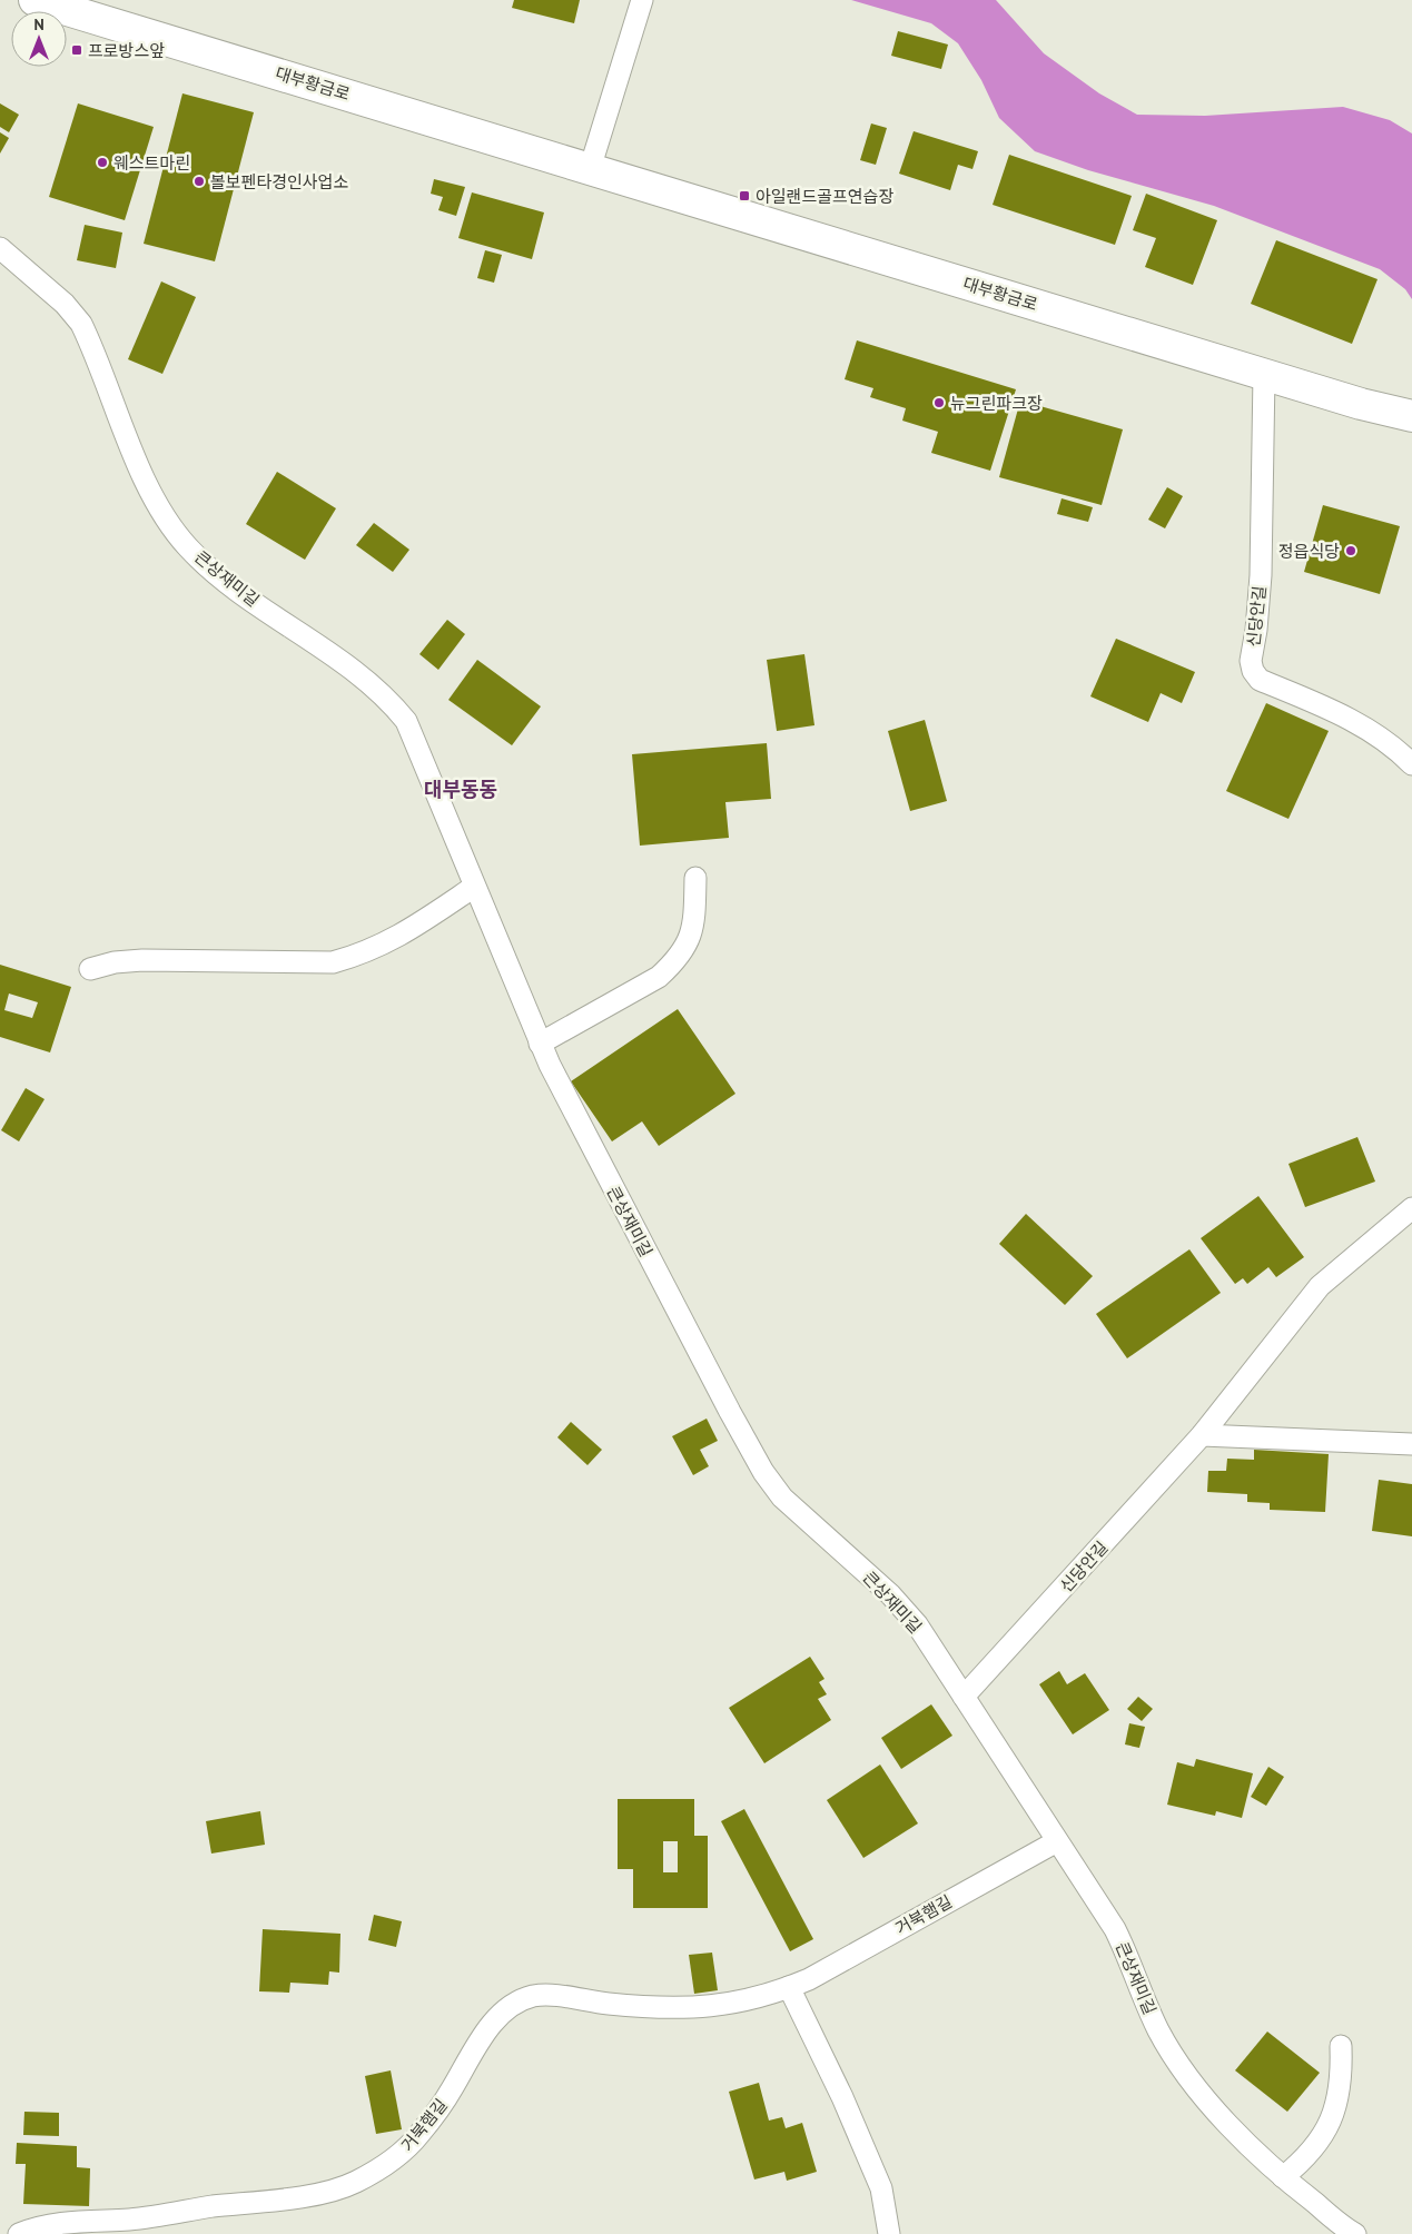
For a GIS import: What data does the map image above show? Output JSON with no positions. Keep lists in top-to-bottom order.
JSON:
{
  "streets": {
    "main road": ["대부황금로"],
    "lane": ["큰상재미길", "신당안길", "거북햄길"]
  },
  "crossings": [
    ["대부황금로", "신당안길"],
    ["큰상재미길", "신당안길"],
    ["큰상재미길", "거북햄길"]
  ],
  "districts": ["대부동동"],
  "places": {
    "transit": ["프로방스앞", "아일랜드골프연습장"],
    "other": [
      "웨스트마린",
      "볼보펜타경인사업소",
      "뉴그린파크장",
      "정읍식당"
    ]
  },
  "north": "top"
}
